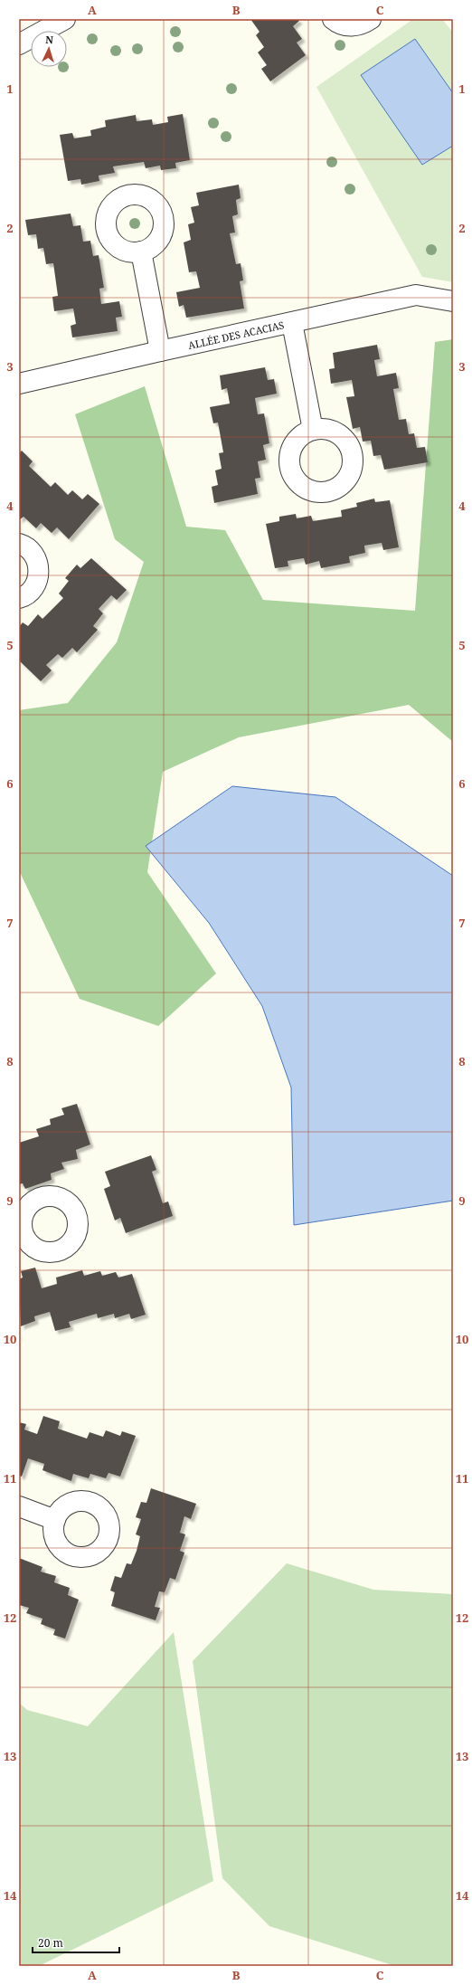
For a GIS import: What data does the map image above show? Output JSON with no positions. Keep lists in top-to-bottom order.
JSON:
{
  "streets": {
    "street": ["ALLÉE DES ACACIAS"]
  },
  "scale_bar": "20 m",
  "north": "top",
  "grid": {
    "columns": ["A", "B", "C"],
    "rows": [
      "1",
      "2",
      "3",
      "4",
      "5",
      "6",
      "7",
      "8",
      "9",
      "10",
      "11",
      "12",
      "13",
      "14"
    ]
  }
}
